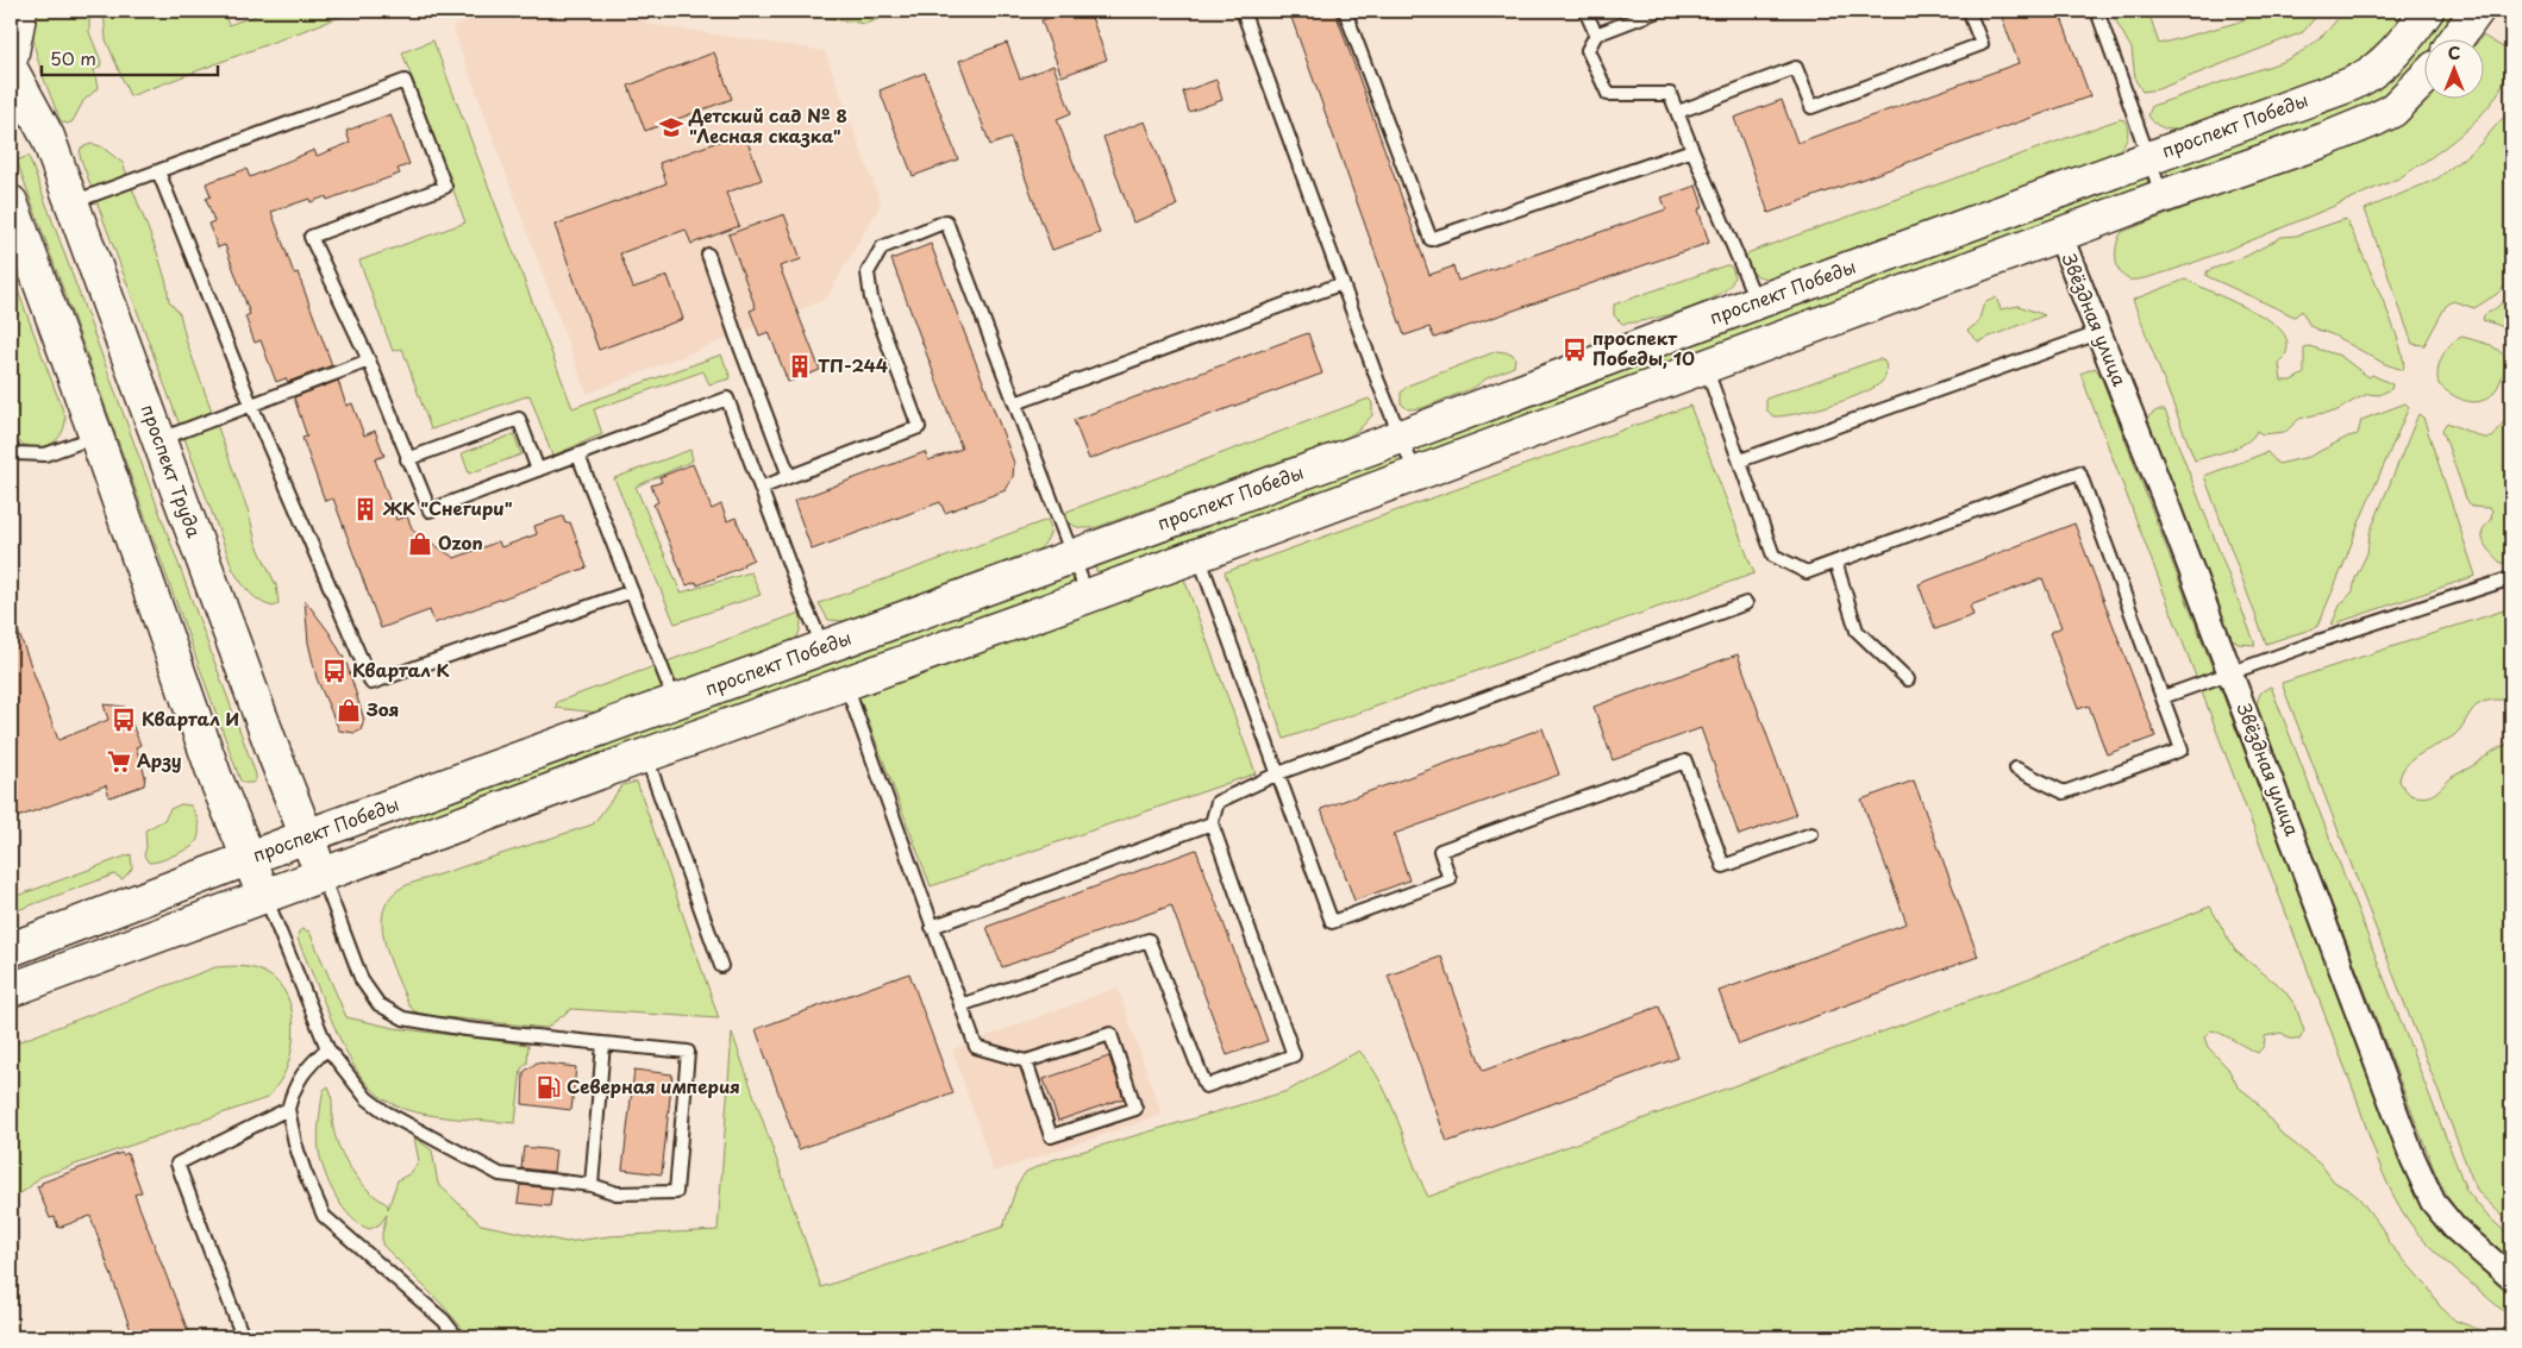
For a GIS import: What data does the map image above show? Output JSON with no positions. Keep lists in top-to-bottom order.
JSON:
{
  "streets": {
    "main road": ["проспект Победы", "проспект Труда"],
    "street": ["Звёздная улица"]
  },
  "crossings": [
    ["проспект Победы", "проспект Труда"]
  ],
  "places": {
    "school or university": ["Детский сад № 8 \"Лесная сказка\""],
    "bus stop": ["проспект Победы, 10", "Квартал К", "Квартал И"],
    "building": ["ТП-244", "ЖК \"Снегири\""],
    "shop": ["Ozon", "Зоя"],
    "supermarket": ["Арзу"],
    "fuel station": ["Северная империя"]
  },
  "scale_bar": "50 m",
  "north": "top"
}
